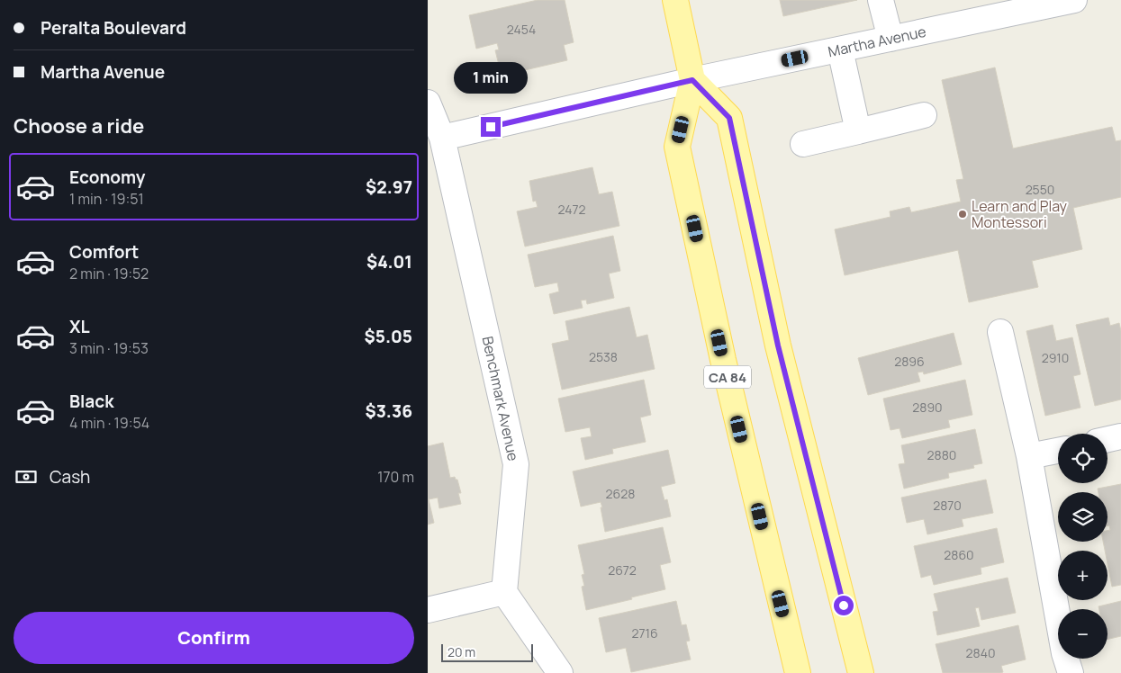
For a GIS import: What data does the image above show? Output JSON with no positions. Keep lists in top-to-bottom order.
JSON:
{
  "streets": {
    "main road": ["CA 84"],
    "street": ["Martha Avenue", "Benchmark Avenue"]
  },
  "crossings": [
    ["Martha Avenue", "CA 84"],
    ["Martha Avenue", "Benchmark Avenue"]
  ],
  "places": ["Learn and Play Montessori"],
  "house_numbers": [
    "2454",
    "2550",
    "2472",
    "2538",
    "2910",
    "2896",
    "2890",
    "2880",
    "2628",
    "2870",
    "2860",
    "2672",
    "2716",
    "2840"
  ],
  "scale_bar": "20 m",
  "page": {
    "banner": ["Peralta Boulevard", "Martha Avenue"],
    "bubble": "1 min",
    "heading": "Choose a ride",
    "list": [
      {
        "name": "Economy",
        "note": "1 min · 19:51",
        "value": "$2.97"
      },
      {
        "name": "Comfort",
        "note": "2 min · 19:52",
        "value": "$4.01"
      },
      {
        "name": "XL",
        "note": "3 min · 19:53",
        "value": "$5.05"
      },
      {
        "name": "Black",
        "note": "4 min · 19:54",
        "value": "$3.36"
      }
    ],
    "map_buttons": ["+", "−"],
    "pay": ["Cash", "170 m"],
    "buttons": "Confirm",
    "scale": "20 m"
  }
}
